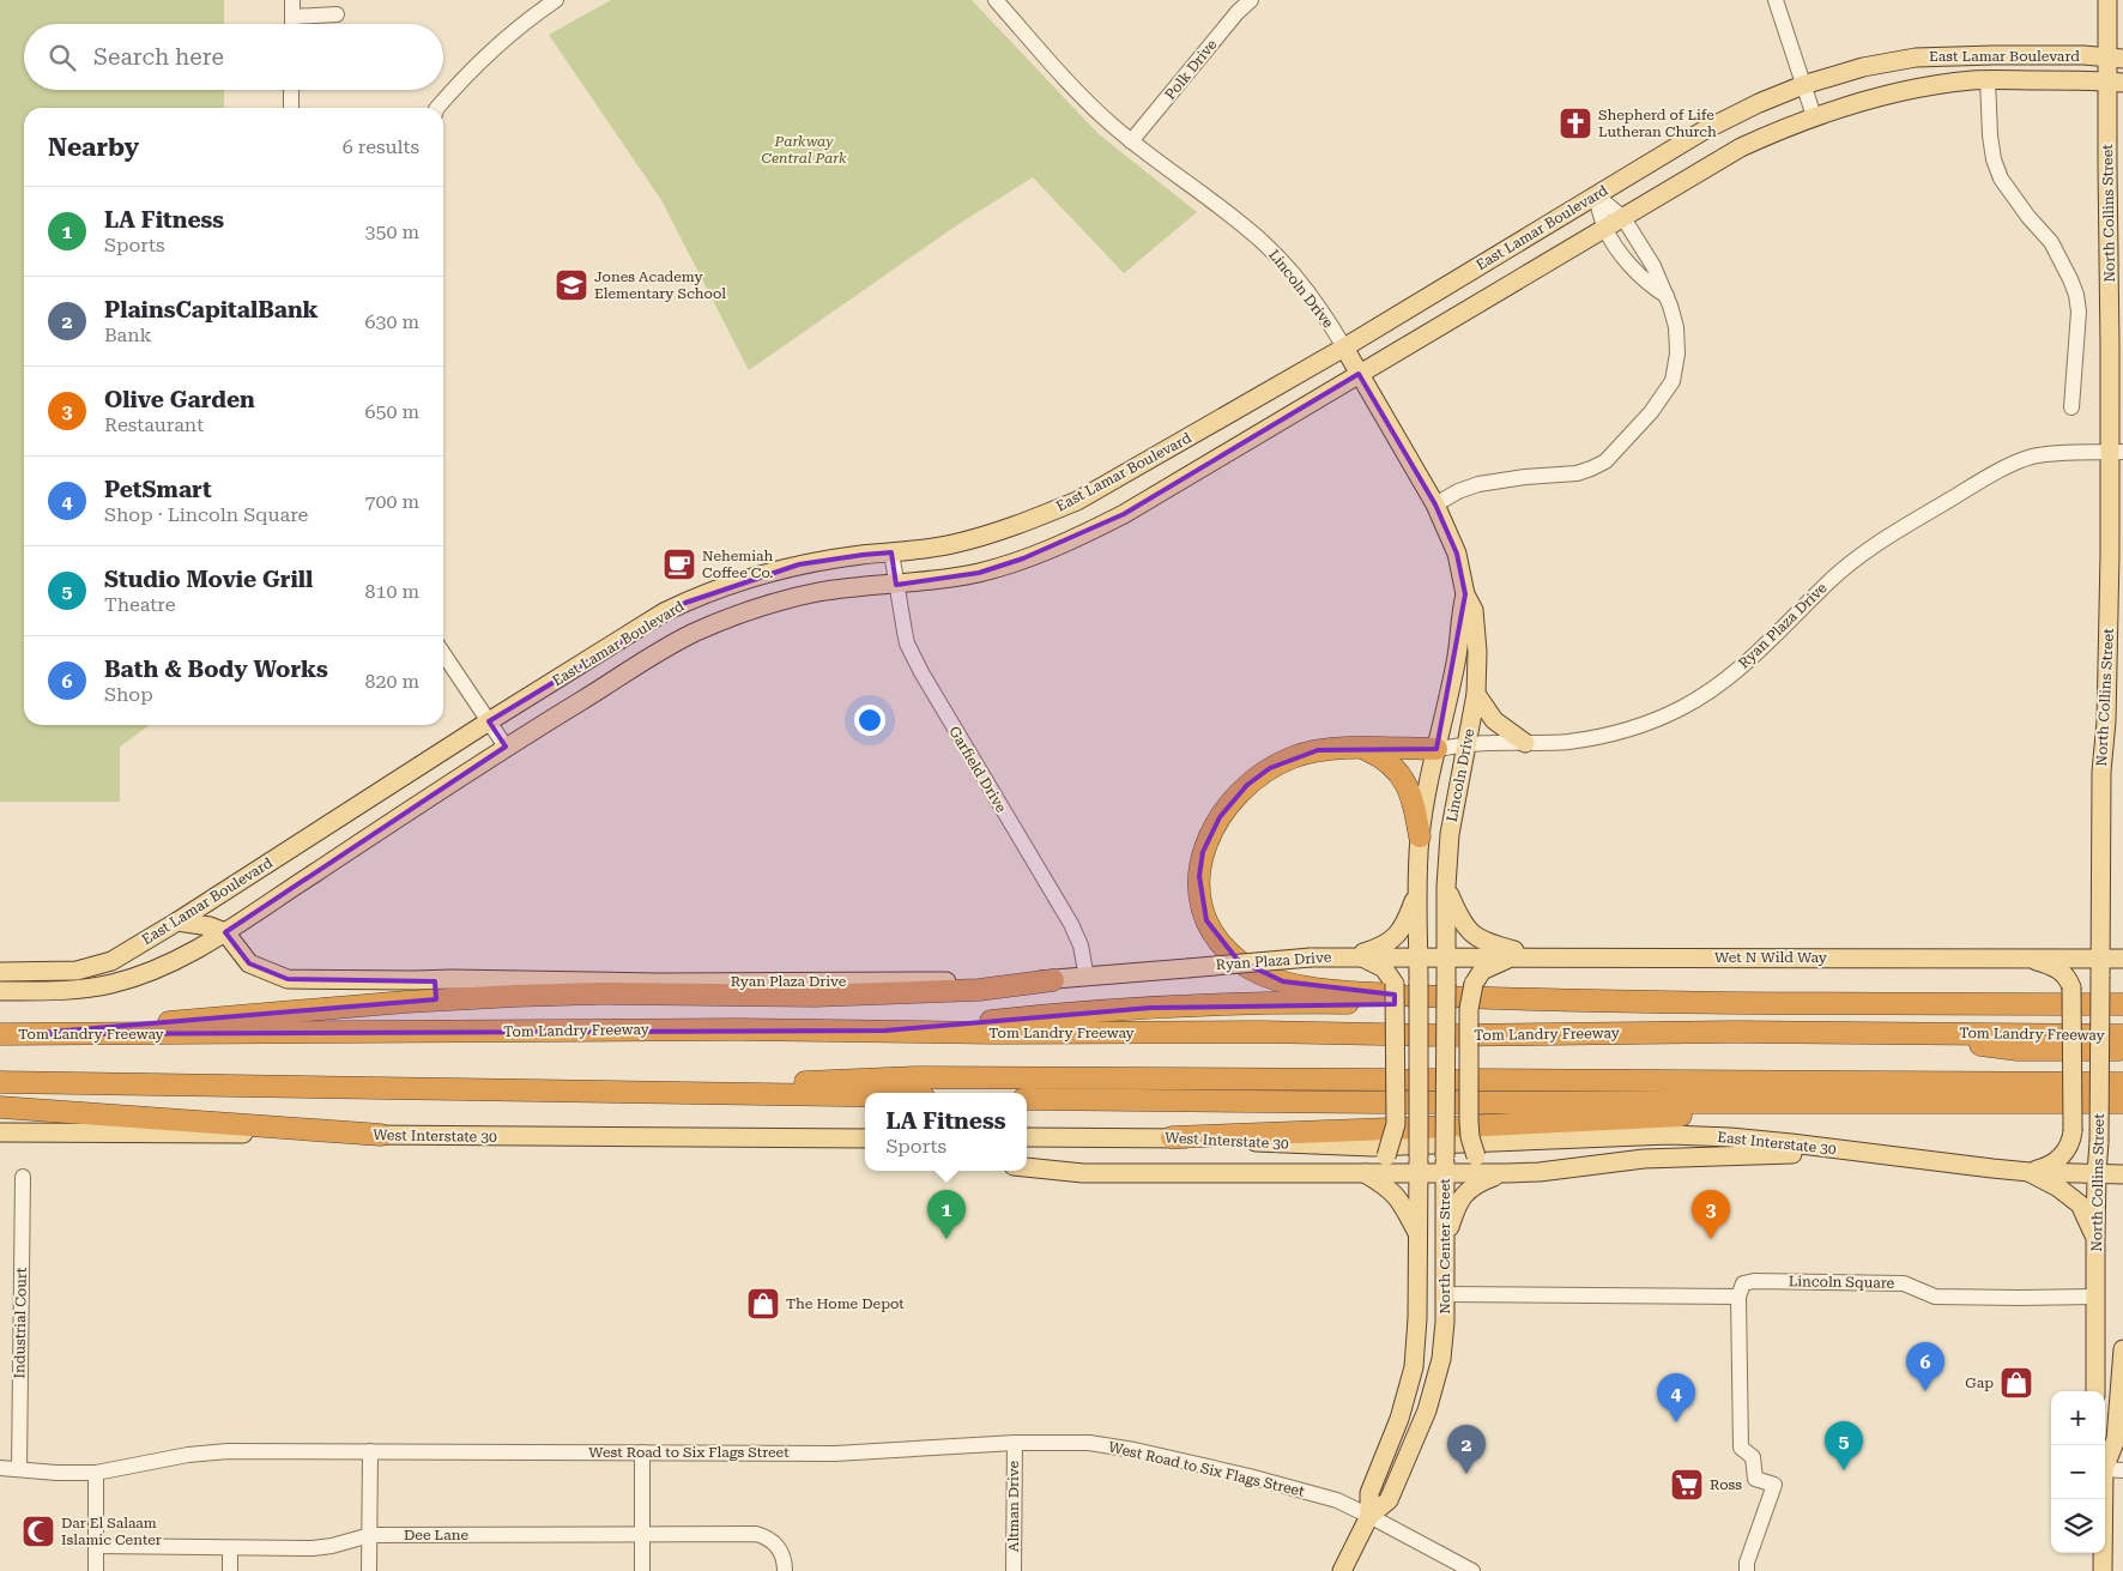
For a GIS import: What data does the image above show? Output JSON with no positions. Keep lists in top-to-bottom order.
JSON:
{
  "streets": {
    "highway": ["Tom Landry Freeway"],
    "main road": [
      "East Lamar Boulevard",
      "North Collins Street",
      "Lincoln Drive",
      "Ryan Plaza Drive",
      "Wet N Wild Way",
      "West Interstate 30",
      "East Interstate 30",
      "North Center Street"
    ],
    "street": [
      "Polk Drive",
      "Garfield Drive",
      "Lincoln Square",
      "Industrial Court",
      "West Road to Six Flags Street",
      "Altman Drive",
      "Dee Lane"
    ]
  },
  "crossings": [
    ["East Lamar Boulevard", "North Collins Street"],
    ["East Lamar Boulevard", "Lincoln Drive"],
    ["East Lamar Boulevard", "Ryan Plaza Drive"],
    ["East Lamar Boulevard", "Garfield Drive"],
    ["Polk Drive", "Lincoln Drive"],
    ["North Collins Street", "Ryan Plaza Drive"],
    ["North Collins Street", "Wet N Wild Way"],
    ["North Collins Street", "East Interstate 30"],
    ["North Collins Street", "Lincoln Square"],
    ["Lincoln Drive", "Ryan Plaza Drive"],
    ["Lincoln Drive", "Wet N Wild Way"],
    ["Lincoln Drive", "North Center Street"],
    ["Ryan Plaza Drive", "Garfield Drive"],
    ["Ryan Plaza Drive", "Wet N Wild Way"],
    ["Ryan Plaza Drive", "North Center Street"],
    ["Wet N Wild Way", "North Center Street"],
    ["West Interstate 30", "East Interstate 30"],
    ["West Interstate 30", "North Center Street"],
    ["East Interstate 30", "North Center Street"],
    ["North Center Street", "West Road to Six Flags Street"],
    ["Industrial Court", "West Road to Six Flags Street"],
    ["West Road to Six Flags Street", "Altman Drive"]
  ],
  "parks": ["Parkway Central Park"],
  "places": {
    "church": ["Shepherd of Life Lutheran Church"],
    "school or university": ["Jones Academy Elementary School"],
    "cafe": ["Nehemiah Coffee Co."],
    "shop": ["The Home Depot", "Gap"],
    "supermarket": ["Ross"],
    "mosque": ["Dar El Salaam Islamic Center"]
  },
  "page": {
    "search": "Search here",
    "heading": ["Nearby", "6 results"],
    "list": [
      {
        "mark": "1",
        "name": "LA Fitness",
        "note": "Sports",
        "value": "350 m"
      },
      {
        "mark": "2",
        "name": "PlainsCapitalBank",
        "note": "Bank",
        "value": "630 m"
      },
      {
        "mark": "3",
        "name": "Olive Garden",
        "note": "Restaurant",
        "value": "650 m"
      },
      {
        "mark": "4",
        "name": "PetSmart",
        "note": "Shop · Lincoln Square",
        "value": "700 m"
      },
      {
        "mark": "5",
        "name": "Studio Movie Grill",
        "note": "Theatre",
        "value": "810 m"
      },
      {
        "mark": "6",
        "name": "Bath & Body Works",
        "note": "Shop",
        "value": "820 m"
      }
    ],
    "popup": ["LA Fitness", "Sports"],
    "pins": [
      "1",
      "3",
      "6",
      "4",
      "5",
      "2"
    ],
    "map_buttons": ["+", "−"]
  }
}
